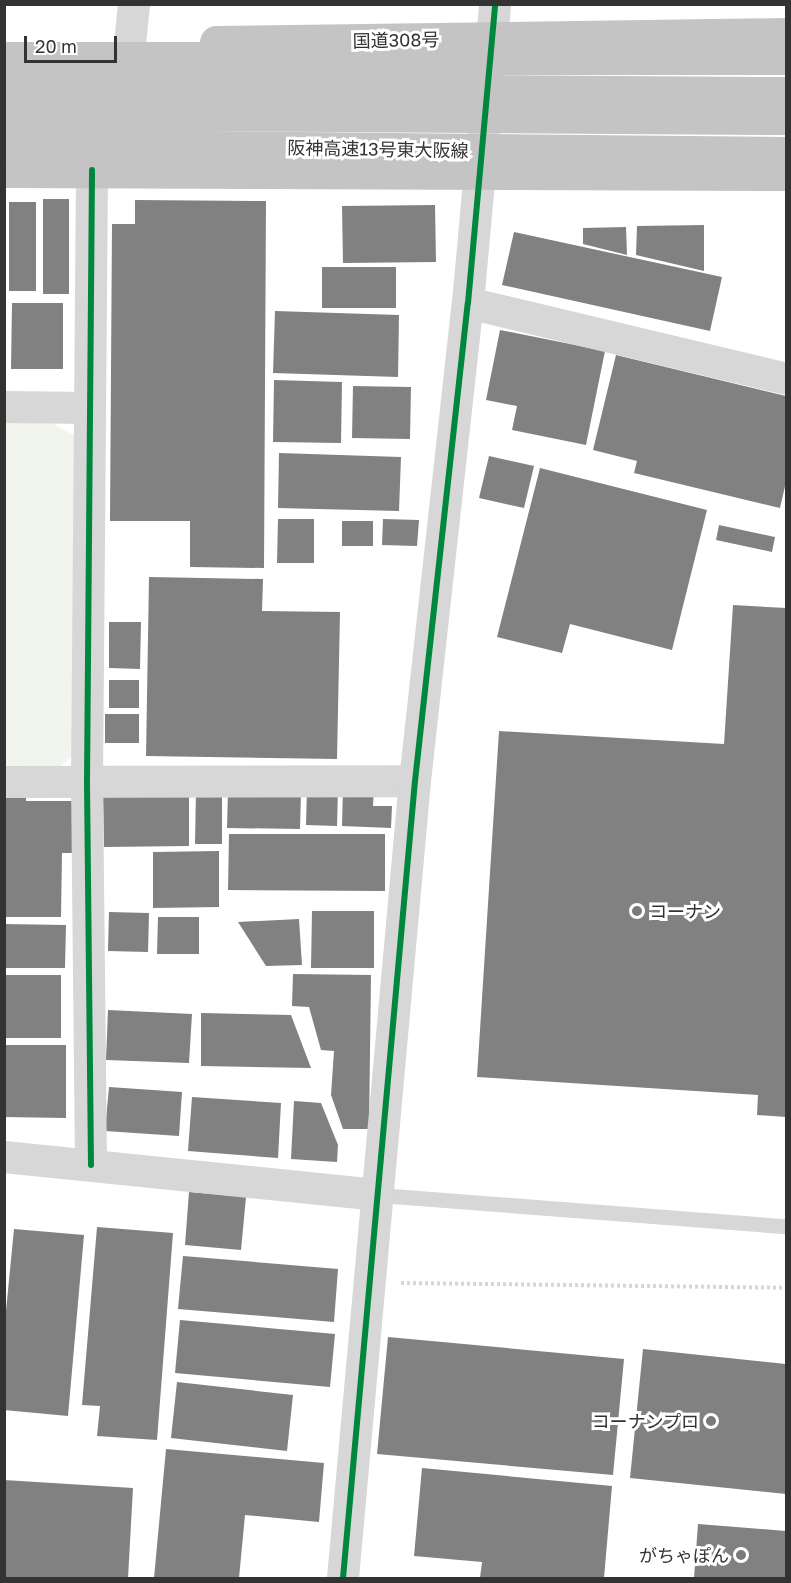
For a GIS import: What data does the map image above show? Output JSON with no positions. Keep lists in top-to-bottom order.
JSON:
{
  "streets": {
    "highway": ["国道308号", "阪神高速13号東大阪線"]
  },
  "places": ["コーナン", "コーナンプロ", "がちゃぽん"],
  "scale_bar": "20 m"
}
